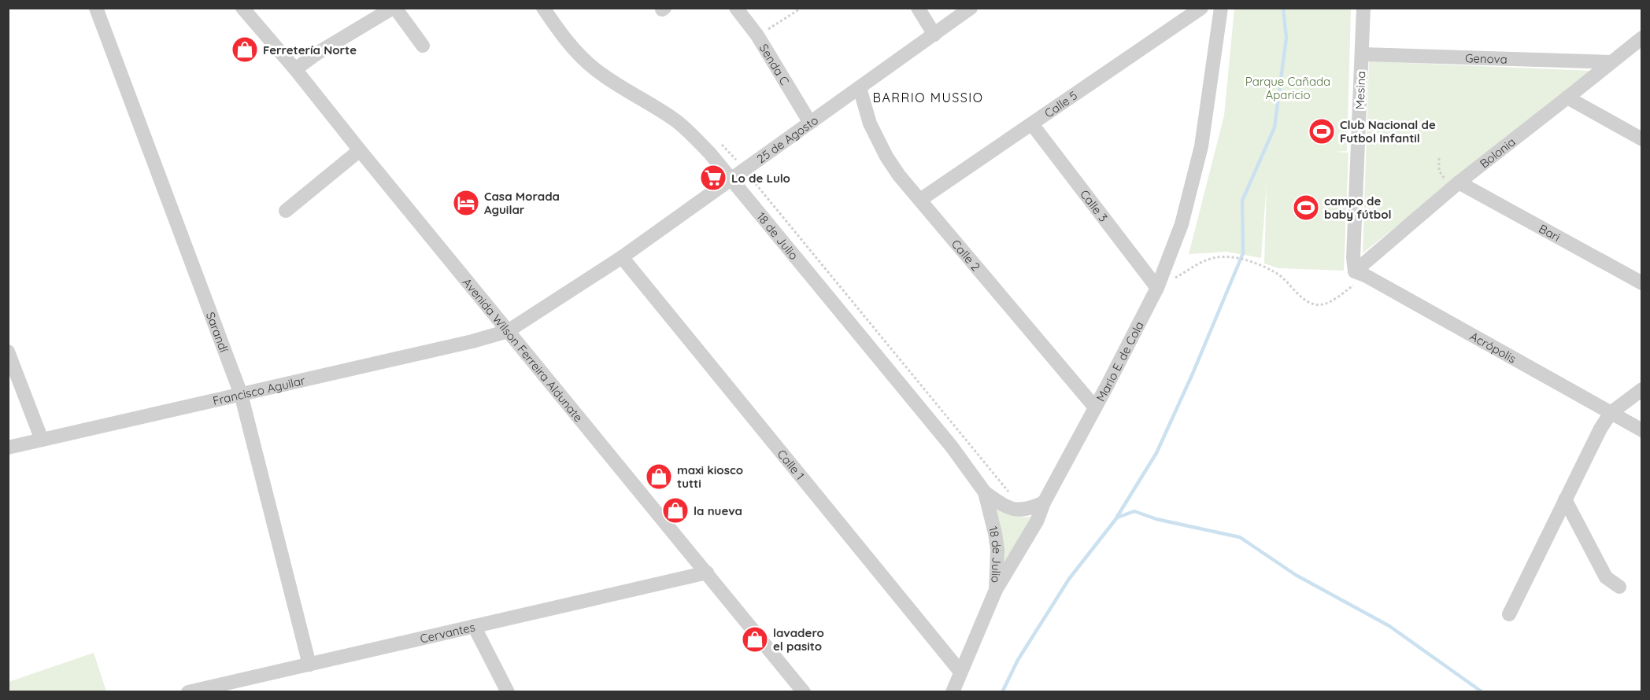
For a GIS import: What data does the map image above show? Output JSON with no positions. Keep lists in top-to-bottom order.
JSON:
{
  "streets": {
    "street": [
      "Genova",
      "Senda C",
      "Mesina",
      "Calle 5",
      "25 de Agosto",
      "Bolonia",
      "Calle 3",
      "Bari",
      "18 de Julio",
      "Calle 2",
      "Sarandí",
      "Acrópolis",
      "Avenida Wilson Ferreira Aldunate",
      "Mario E. de Cola",
      "Francisco Aguilar",
      "Calle 1",
      "Cervantes"
    ]
  },
  "crossings": [
    ["Genova", "Mesina"],
    ["Genova", "Bolonia"],
    ["Senda C", "25 de Agosto"],
    ["Mesina", "Bolonia"],
    ["Mesina", "Acrópolis"],
    ["Calle 5", "Calle 3"],
    ["Calle 5", "Calle 2"],
    ["25 de Agosto", "18 de Julio"],
    ["25 de Agosto", "Calle 2"],
    ["25 de Agosto", "Avenida Wilson Ferreira Aldunate"],
    ["25 de Agosto", "Francisco Aguilar"],
    ["25 de Agosto", "Calle 1"],
    ["Bolonia", "Bari"],
    ["Bolonia", "Acrópolis"],
    ["Calle 3", "Mario E. de Cola"],
    ["18 de Julio", "Mario E. de Cola"],
    ["Calle 2", "Mario E. de Cola"],
    ["Sarandí", "Francisco Aguilar"],
    ["Sarandí", "Cervantes"],
    ["Avenida Wilson Ferreira Aldunate", "Francisco Aguilar"],
    ["Avenida Wilson Ferreira Aldunate", "Cervantes"],
    ["Mario E. de Cola", "Calle 1"]
  ],
  "districts": ["BARRIO MUSSIO"],
  "parks": ["Parque Cañada Aparicio"],
  "places": {
    "shop": [
      "Ferretería Norte",
      "maxi kiosco tutti",
      "la nueva",
      "lavadero el pasito"
    ],
    "sports": ["Club Nacional de Futbol Infantil", "campo de baby fútbol"],
    "supermarket": ["Lo de Lulo"],
    "hotel": ["Casa Morada Aguilar"]
  }
}
